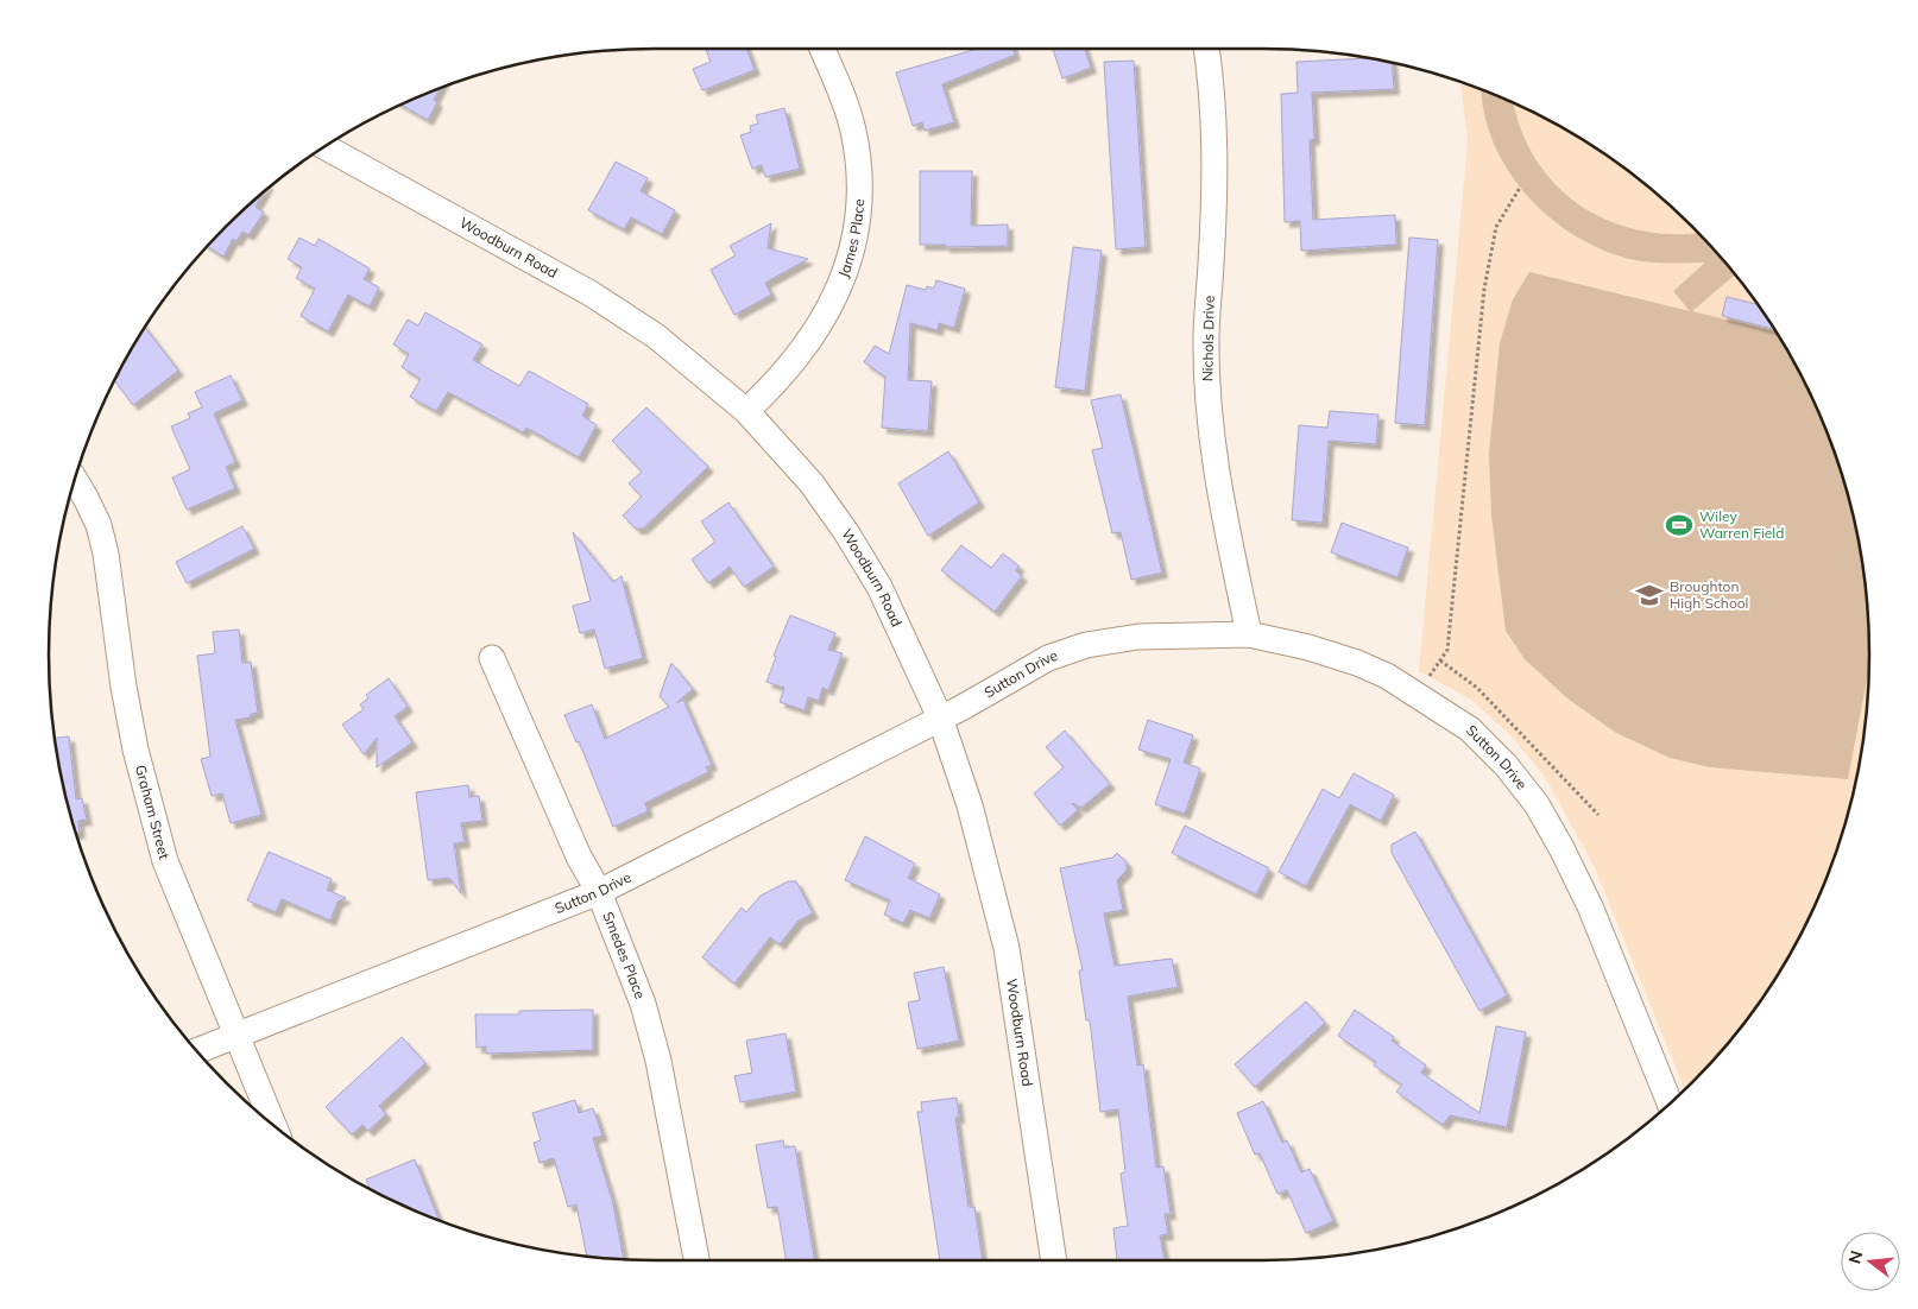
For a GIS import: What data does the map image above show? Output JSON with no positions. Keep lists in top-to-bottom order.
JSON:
{
  "streets": {
    "street": [
      "James Place",
      "Woodburn Road",
      "Nichols Drive",
      "Sutton Drive",
      "Graham Street",
      "Smedes Place"
    ]
  },
  "crossings": [
    ["James Place", "Woodburn Road"],
    ["Woodburn Road", "Sutton Drive"],
    ["Nichols Drive", "Sutton Drive"],
    ["Sutton Drive", "Graham Street"],
    ["Sutton Drive", "Smedes Place"]
  ],
  "places": {
    "sports": ["Wiley Warren Field"],
    "school or university": ["Broughton High School"]
  },
  "north": "left"
}
